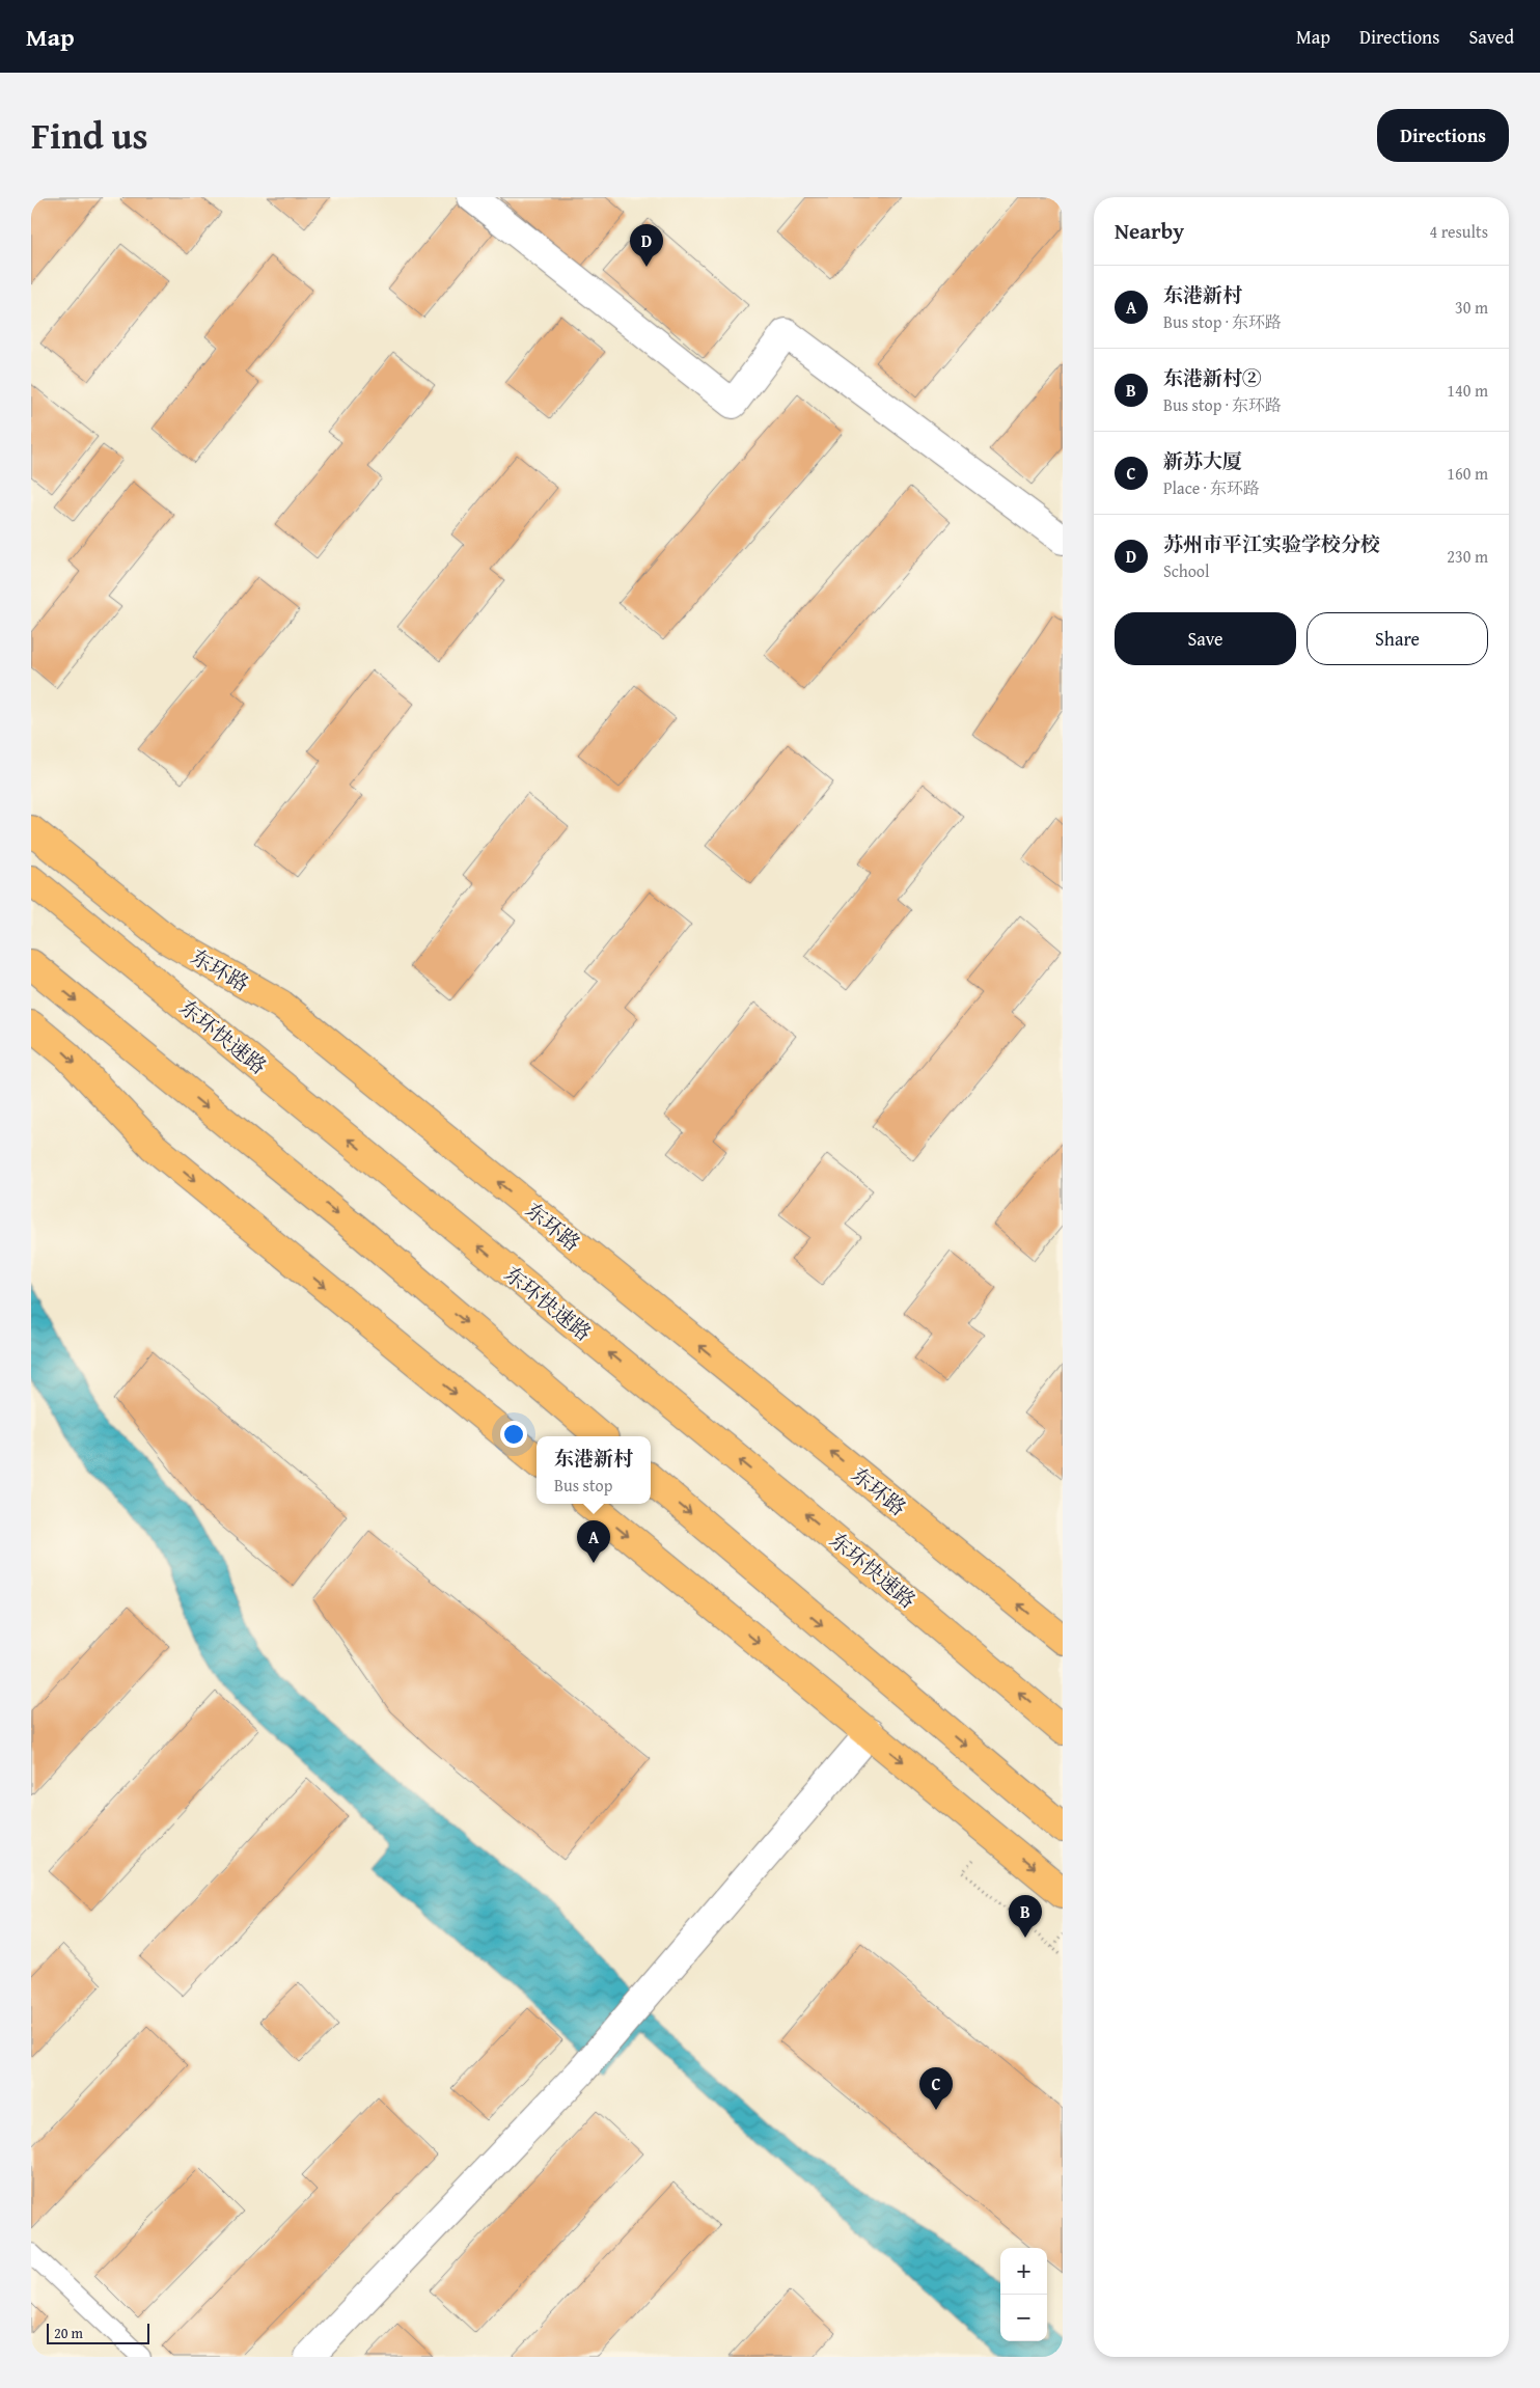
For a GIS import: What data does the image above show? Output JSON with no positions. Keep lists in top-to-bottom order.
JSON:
{
  "streets": {
    "main road": ["东环路", "东环快速路"]
  },
  "scale_bar": "20 m",
  "page": {
    "header": "Map",
    "nav": ["Map", "Directions", "Saved"],
    "title": "Find us",
    "buttons": [
      "Directions",
      ["Save", "Share"]
    ],
    "heading": ["Nearby", "4 results"],
    "pins": [
      "D",
      "A",
      "B",
      "C"
    ],
    "list": [
      {
        "mark": "A",
        "name": "东港新村",
        "note": "Bus stop · 东环路",
        "value": "30 m"
      },
      {
        "mark": "B",
        "name": "东港新村②",
        "note": "Bus stop · 东环路",
        "value": "140 m"
      },
      {
        "mark": "C",
        "name": "新苏大厦",
        "note": "Place · 东环路",
        "value": "160 m"
      },
      {
        "mark": "D",
        "name": "苏州市平江实验学校分校",
        "note": "School",
        "value": "230 m"
      }
    ],
    "popup": ["东港新村", "Bus stop"],
    "map_buttons": ["+", "−"],
    "scale": "20 m"
  }
}
